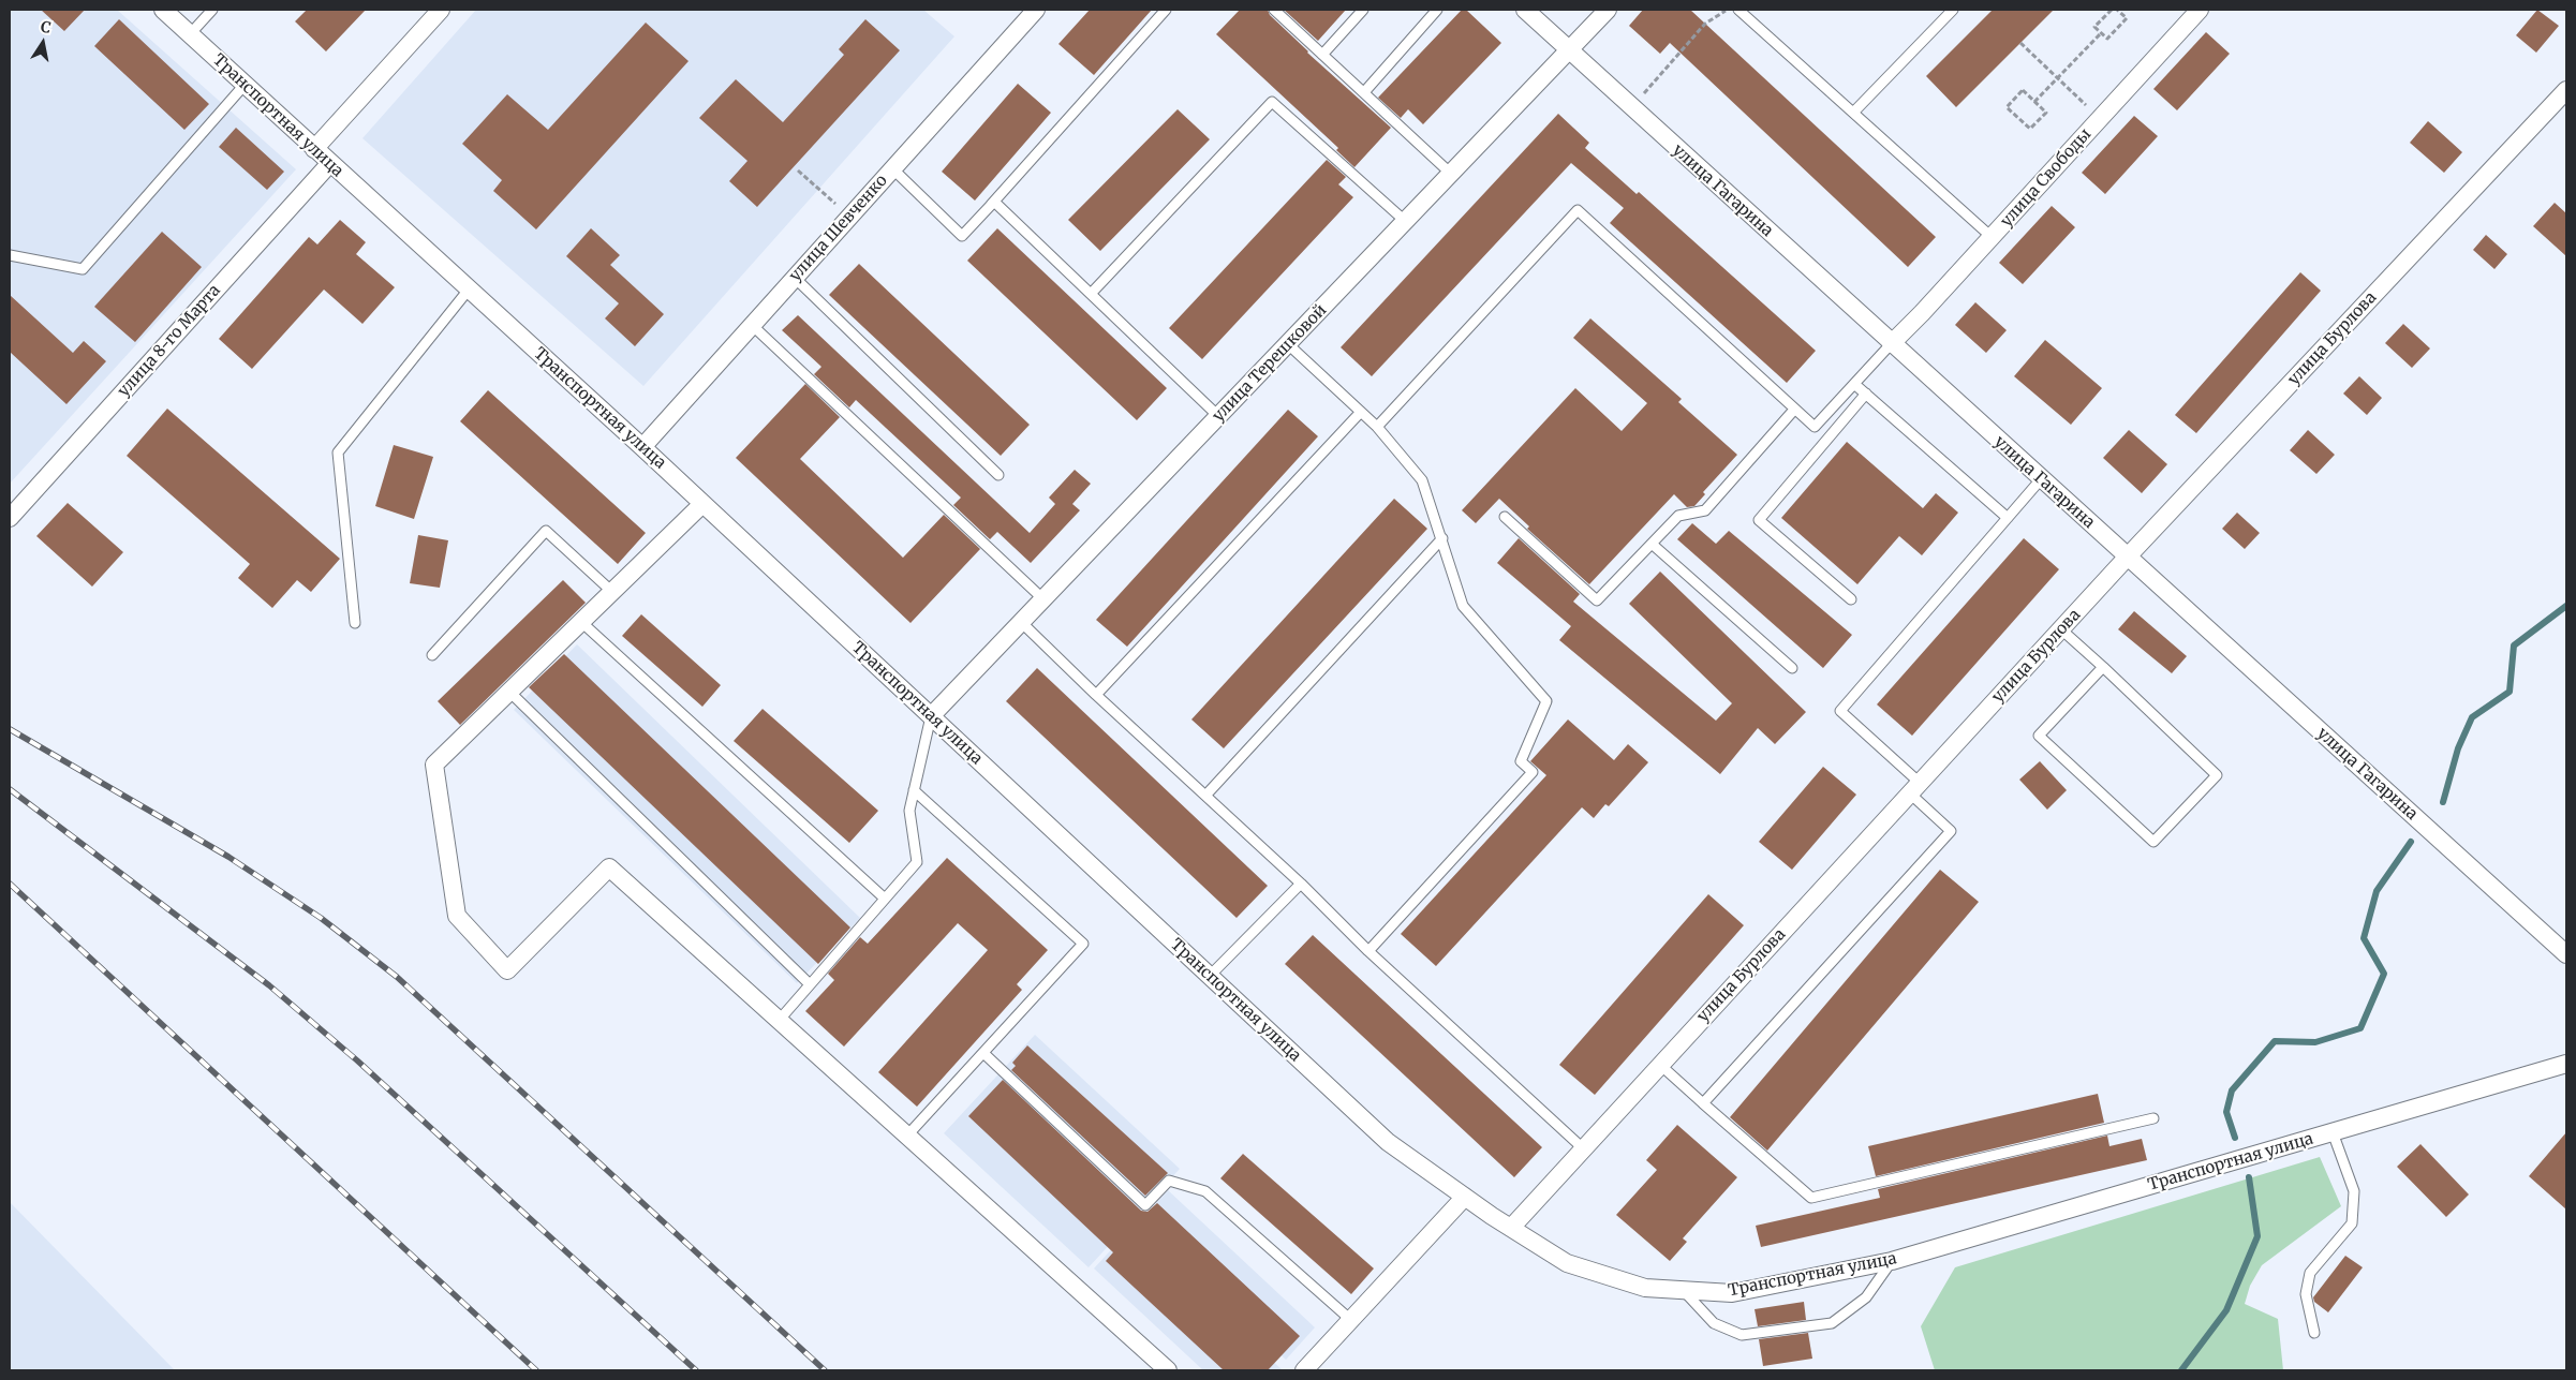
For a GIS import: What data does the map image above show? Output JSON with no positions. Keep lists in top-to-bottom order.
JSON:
{
  "streets": {
    "street": [
      "Транспортная улица",
      "улица Свободы",
      "улица Гагарина",
      "улица Шевченко",
      "улица Бурлова",
      "улица 8-го Марта",
      "улица Терешковой"
    ]
  },
  "crossings": [
    ["Транспортная улица", "улица Шевченко"],
    ["Транспортная улица", "улица Бурлова"],
    ["Транспортная улица", "улица 8-го Марта"],
    ["Транспортная улица", "улица Терешковой"],
    ["улица Свободы", "улица Гагарина"],
    ["улица Гагарина", "улица Бурлова"],
    ["улица Гагарина", "улица Терешковой"]
  ],
  "north": "top"
}
